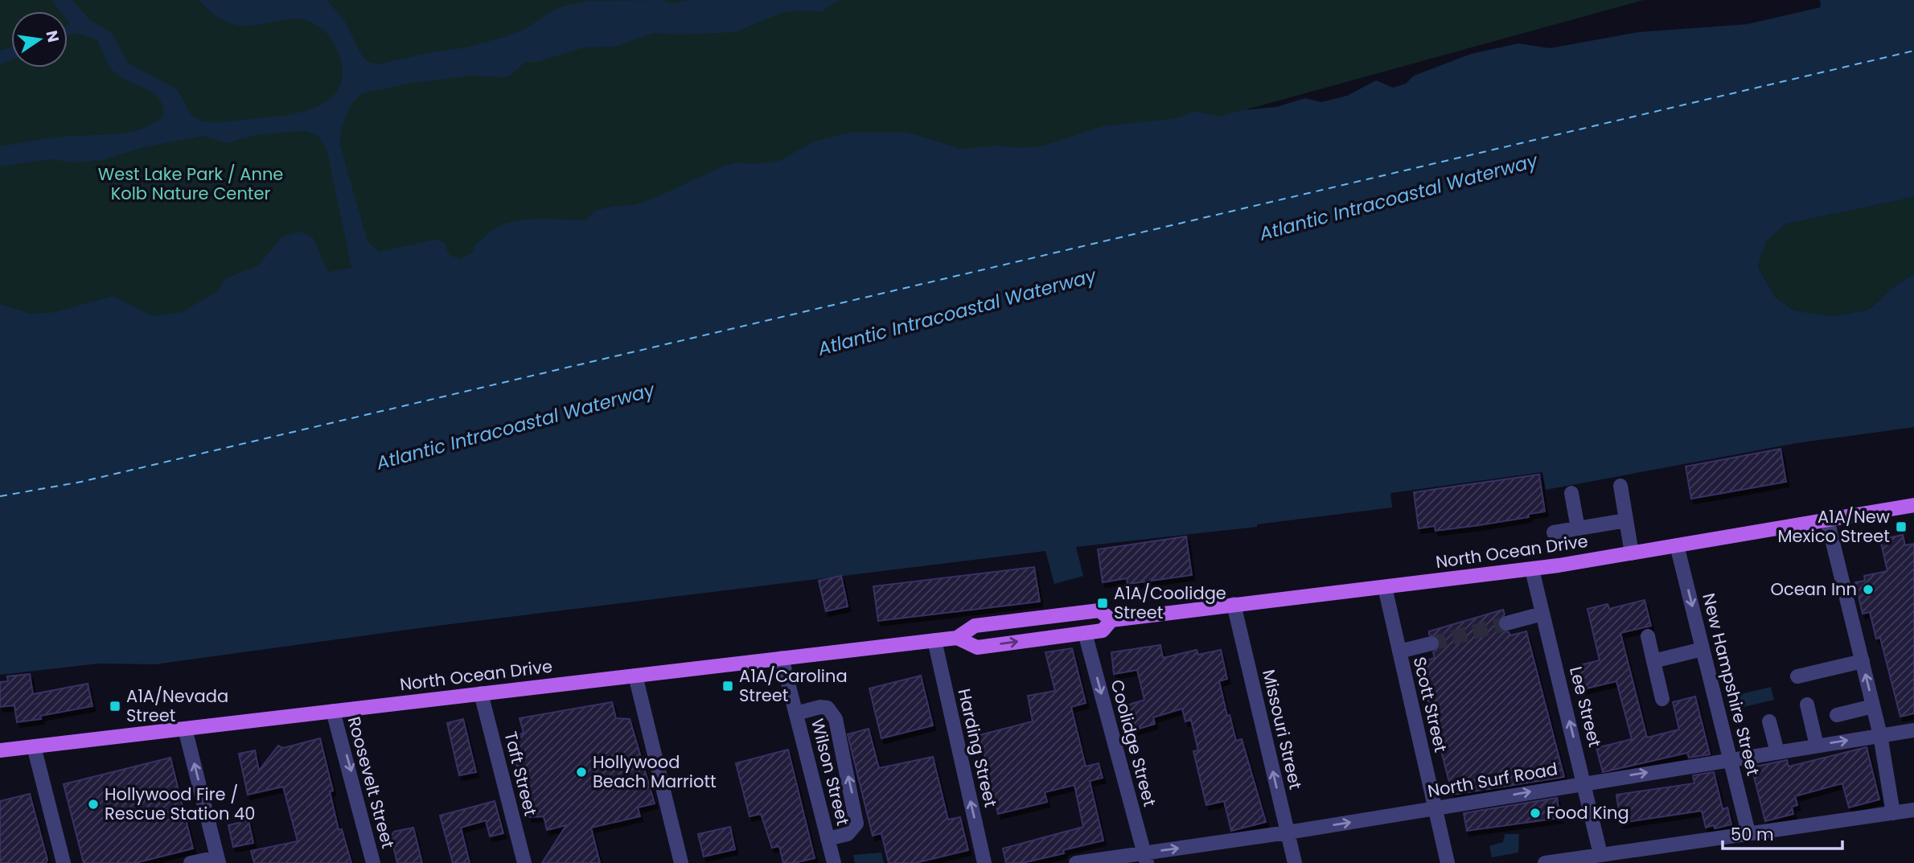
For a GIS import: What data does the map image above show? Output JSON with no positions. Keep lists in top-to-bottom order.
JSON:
{
  "streets": {
    "main road": ["North Ocean Drive"],
    "street": [
      "New Hampshire Street",
      "Scott Street",
      "Lee Street",
      "Missouri Street",
      "Coolidge Street",
      "Harding Street",
      "Wilson Street",
      "Taft Street",
      "North Surf Road",
      "Roosevelt Street"
    ]
  },
  "crossings": [
    ["North Ocean Drive", "New Hampshire Street"],
    ["North Ocean Drive", "Scott Street"],
    ["North Ocean Drive", "Lee Street"],
    ["North Ocean Drive", "Missouri Street"],
    ["North Ocean Drive", "Coolidge Street"],
    ["North Ocean Drive", "Harding Street"],
    ["North Ocean Drive", "Wilson Street"],
    ["North Ocean Drive", "Taft Street"],
    ["North Ocean Drive", "Roosevelt Street"],
    ["New Hampshire Street", "North Surf Road"],
    ["Scott Street", "North Surf Road"],
    ["Lee Street", "North Surf Road"],
    ["Missouri Street", "North Surf Road"],
    ["Coolidge Street", "North Surf Road"]
  ],
  "one_way": [
    "New Hampshire Street",
    "Missouri Street",
    "Coolidge Street",
    "Harding Street",
    "Roosevelt Street"
  ],
  "water": ["Atlantic Intracoastal Waterway"],
  "parks": ["West Lake Park / Anne Kolb Nature Center"],
  "places": {
    "transit": [
      "A1A/New Mexico Street",
      "A1A/Coolidge Street",
      "A1A/Carolina Street",
      "A1A/Nevada Street"
    ],
    "other": [
      "Ocean Inn",
      "Hollywood Beach Marriott",
      "Hollywood Fire / Rescue Station 40",
      "Food King"
    ]
  },
  "scale_bar": "50 m",
  "north": "right"
}
